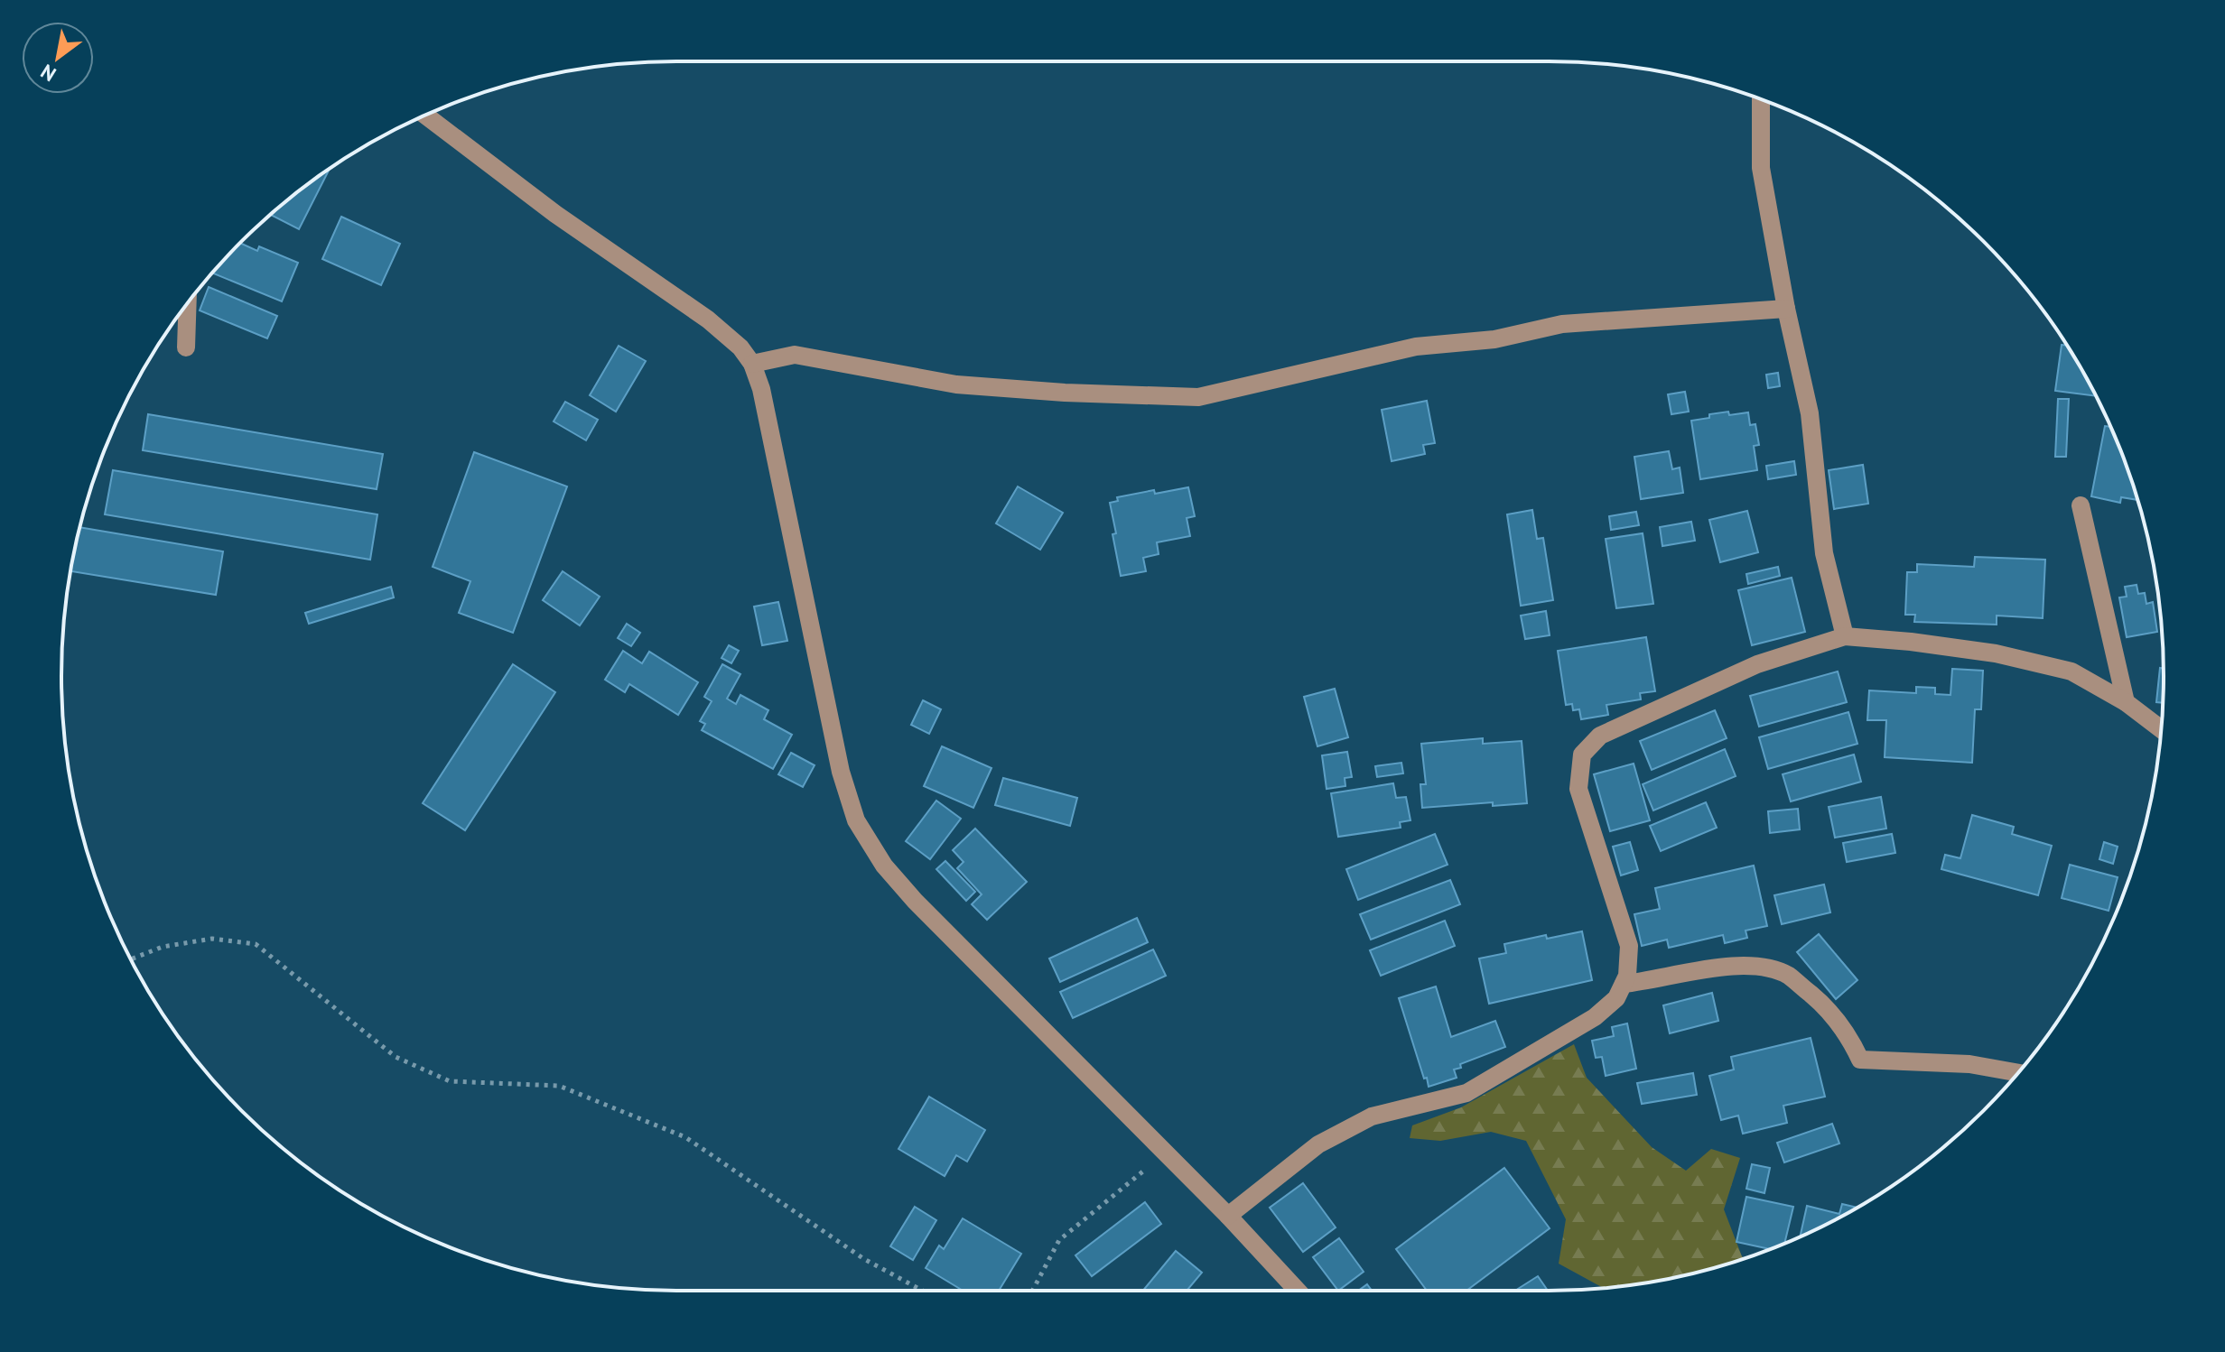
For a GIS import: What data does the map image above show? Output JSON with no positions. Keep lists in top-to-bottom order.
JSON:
{
  "north": "bottom left"
}
